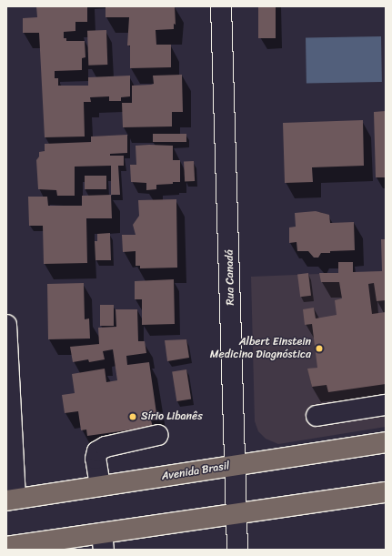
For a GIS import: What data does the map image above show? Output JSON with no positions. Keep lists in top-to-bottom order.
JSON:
{
  "streets": {
    "main road": ["Avenida Brasil"],
    "street": ["Rua Canadá"]
  },
  "crossings": [
    ["Rua Canadá", "Avenida Brasil"]
  ],
  "places": ["Albert Einstein Medicina Diagnóstica", "Sírio Libanês"]
}
